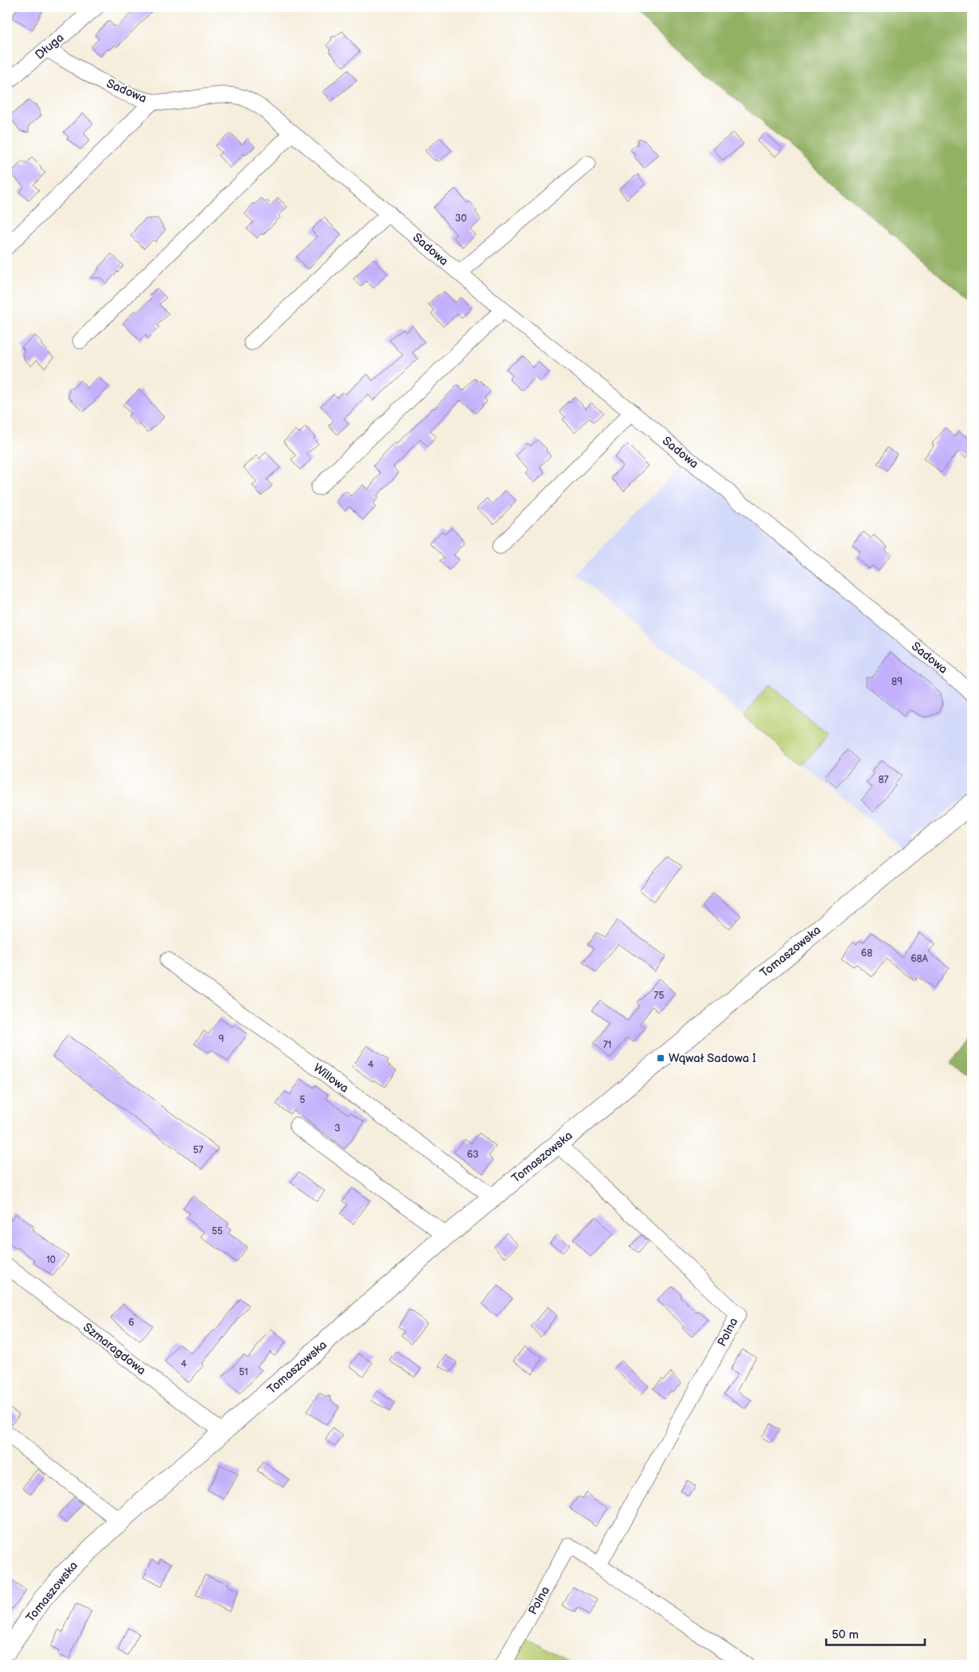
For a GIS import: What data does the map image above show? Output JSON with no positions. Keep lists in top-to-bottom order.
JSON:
{
  "streets": {
    "street": [
      "Długa",
      "Sadowa",
      "Tomaszowska",
      "Willowa",
      "Polna",
      "Szmaragdowa"
    ]
  },
  "crossings": [
    ["Długa", "Sadowa"],
    ["Tomaszowska", "Willowa"],
    ["Tomaszowska", "Polna"],
    ["Tomaszowska", "Szmaragdowa"]
  ],
  "places": {
    "transit": ["Wąwał Sadowa I"]
  },
  "house_numbers": [
    "30",
    "89",
    "87",
    "68",
    "68A",
    "75",
    "9",
    "71",
    "4",
    "5",
    "3",
    "57",
    "63",
    "55",
    "10",
    "6",
    "4",
    "51"
  ],
  "scale_bar": "50 m"
}
